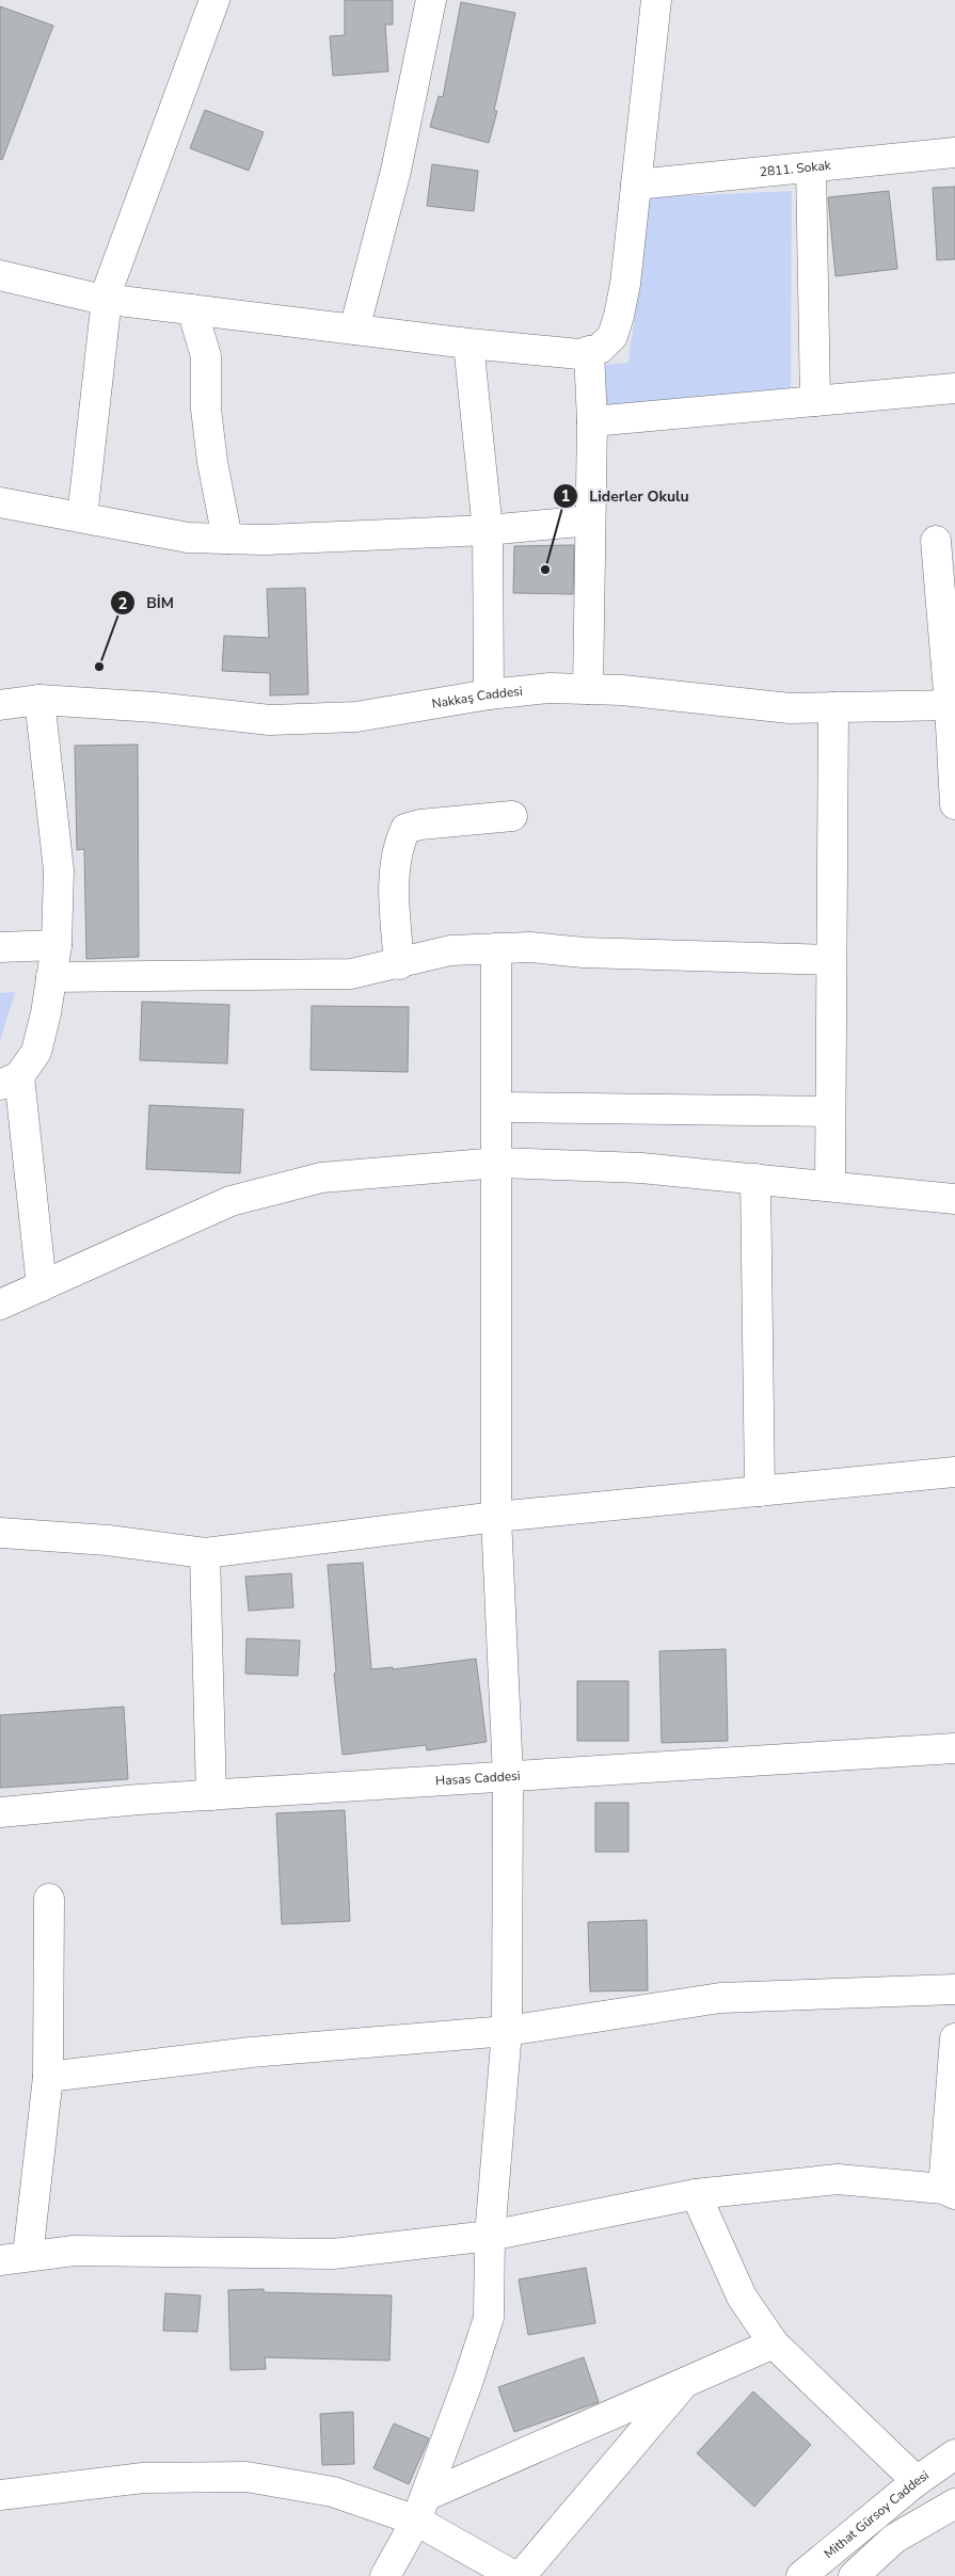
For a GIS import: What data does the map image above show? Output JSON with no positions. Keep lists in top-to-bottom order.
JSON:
{
  "streets": {
    "street": [
      "2811. Sokak",
      "Nakkaş Caddesi",
      "Hasas Caddesi",
      "Mithat Gürsoy Caddesi"
    ]
  },
  "places": ["Liderler Okulu", "BİM"]
}
